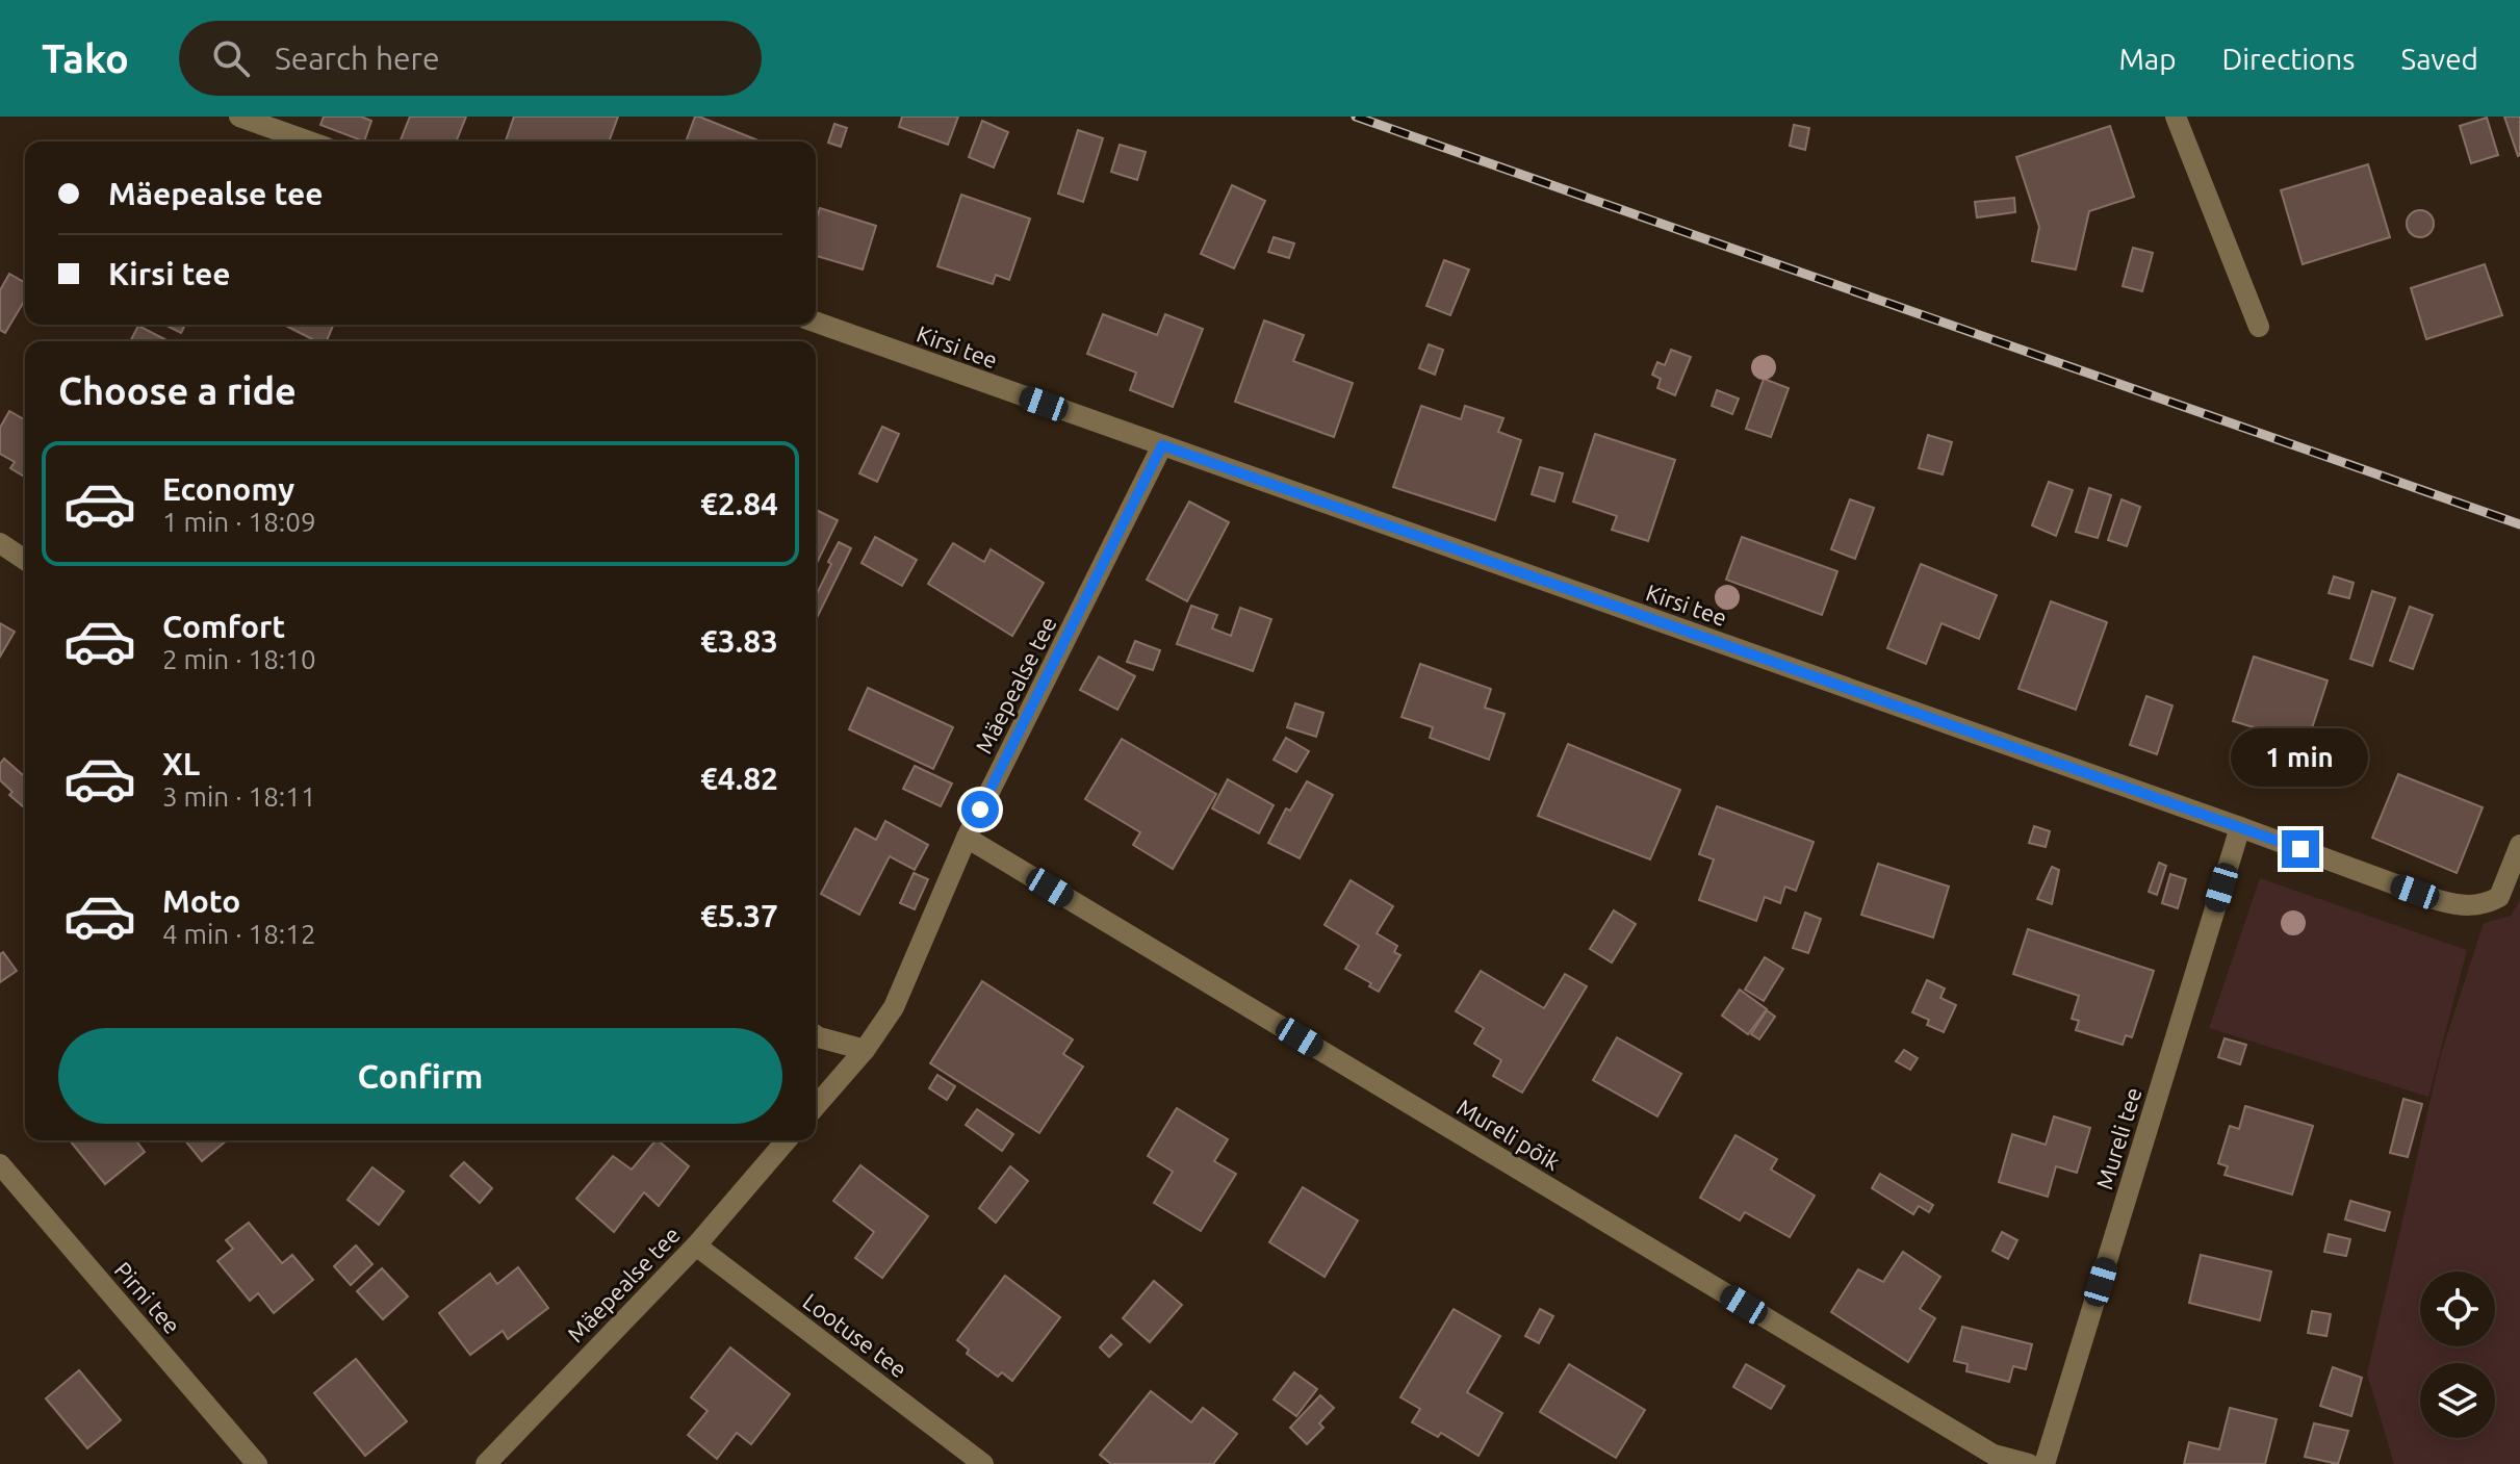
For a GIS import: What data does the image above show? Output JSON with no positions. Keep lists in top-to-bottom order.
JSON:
{
  "streets": {
    "street": [
      "Kirsi tee",
      "Mäepealse tee",
      "Mureli põik",
      "Mureli tee",
      "Pirni tee",
      "Lootuse tee"
    ]
  },
  "crossings": [
    ["Kirsi tee", "Mäepealse tee"],
    ["Kirsi tee", "Mureli tee"],
    ["Mäepealse tee", "Mureli põik"],
    ["Mäepealse tee", "Lootuse tee"]
  ],
  "page": {
    "header": "Tako",
    "search": "Search here",
    "nav": ["Map", "Directions", "Saved"],
    "banner": ["Mäepealse tee", "Kirsi tee"],
    "heading": "Choose a ride",
    "list": [
      {
        "name": "Economy",
        "note": "1 min · 18:09",
        "value": "€2.84"
      },
      {
        "name": "Comfort",
        "note": "2 min · 18:10",
        "value": "€3.83"
      },
      {
        "name": "XL",
        "note": "3 min · 18:11",
        "value": "€4.82"
      },
      {
        "name": "Moto",
        "note": "4 min · 18:12",
        "value": "€5.37"
      }
    ],
    "bubble": "1 min",
    "buttons": "Confirm"
  }
}
